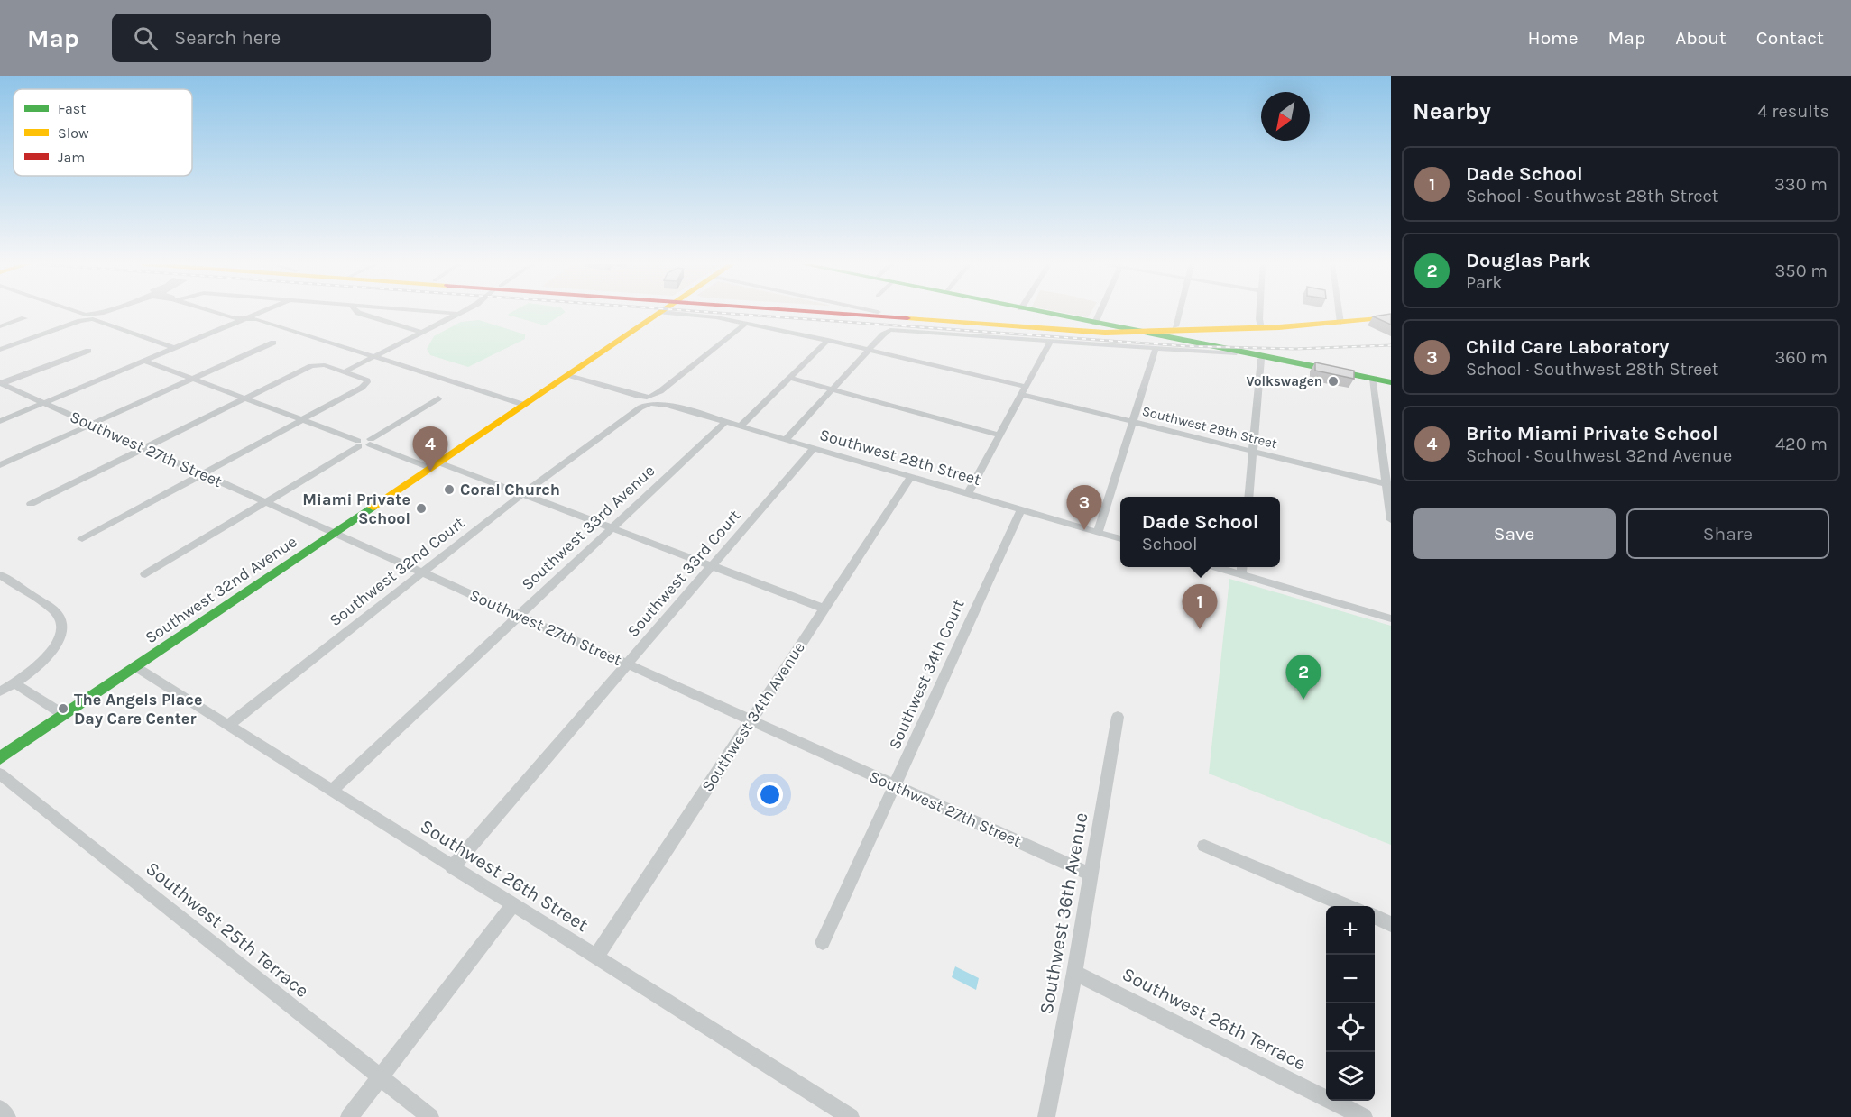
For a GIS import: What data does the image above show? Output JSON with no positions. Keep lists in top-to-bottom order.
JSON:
{
  "streets": {
    "main road": ["Southwest 32nd Avenue"],
    "street": [
      "Southwest 29th Street",
      "Southwest 27th Street",
      "Southwest 28th Street",
      "Southwest 33rd Avenue",
      "Southwest 32nd Court",
      "Southwest 33rd Court",
      "Southwest 34th Court",
      "Southwest 34th Avenue",
      "Southwest 26th Street",
      "Southwest 36th Avenue",
      "Southwest 25th Terrace",
      "Southwest 26th Terrace"
    ]
  },
  "crossings": [
    ["Southwest 29th Street", "Southwest 32nd Court"],
    ["Southwest 27th Street", "Southwest 33rd Avenue"],
    ["Southwest 27th Street", "Southwest 32nd Court"],
    ["Southwest 27th Street", "Southwest 33rd Court"],
    ["Southwest 27th Street", "Southwest 32nd Avenue"],
    ["Southwest 27th Street", "Southwest 34th Court"],
    ["Southwest 27th Street", "Southwest 34th Avenue"],
    ["Southwest 27th Street", "Southwest 36th Avenue"],
    ["Southwest 28th Street", "Southwest 33rd Avenue"],
    ["Southwest 28th Street", "Southwest 32nd Court"],
    ["Southwest 28th Street", "Southwest 33rd Court"],
    ["Southwest 28th Street", "Southwest 32nd Avenue"],
    ["Southwest 28th Street", "Southwest 34th Court"],
    ["Southwest 28th Street", "Southwest 34th Avenue"],
    ["Southwest 33rd Avenue", "Southwest 26th Street"],
    ["Southwest 32nd Court", "Southwest 26th Street"],
    ["Southwest 33rd Court", "Southwest 26th Street"],
    ["Southwest 32nd Avenue", "Southwest 26th Street"],
    ["Southwest 34th Avenue", "Southwest 26th Street"],
    ["Southwest 36th Avenue", "Southwest 26th Terrace"]
  ],
  "places": [
    "Volkswagen",
    "Coral Church",
    "Miami Private School",
    "The Angels Place Day Care Center"
  ],
  "legend": ["Fast", "Slow", "Jam"],
  "north": "bottom left",
  "page": {
    "header": "Map",
    "search": "Search here",
    "nav": [
      "Home",
      "Map",
      "About",
      "Contact"
    ],
    "heading": ["Nearby", "4 results"],
    "list": [
      {
        "mark": "1",
        "name": "Dade School",
        "note": "School · Southwest 28th Street",
        "value": "330 m"
      },
      {
        "mark": "2",
        "name": "Douglas Park",
        "note": "Park",
        "value": "350 m"
      },
      {
        "mark": "3",
        "name": "Child Care Laboratory",
        "note": "School · Southwest 28th Street",
        "value": "360 m"
      },
      {
        "mark": "4",
        "name": "Brito Miami Private School",
        "note": "School · Southwest 32nd Avenue",
        "value": "420 m"
      }
    ],
    "pins": [
      "4",
      "3",
      "1",
      "2"
    ],
    "buttons": ["Save", "Share"],
    "popup": ["Dade School", "School"],
    "map_buttons": ["+", "−"]
  }
}
